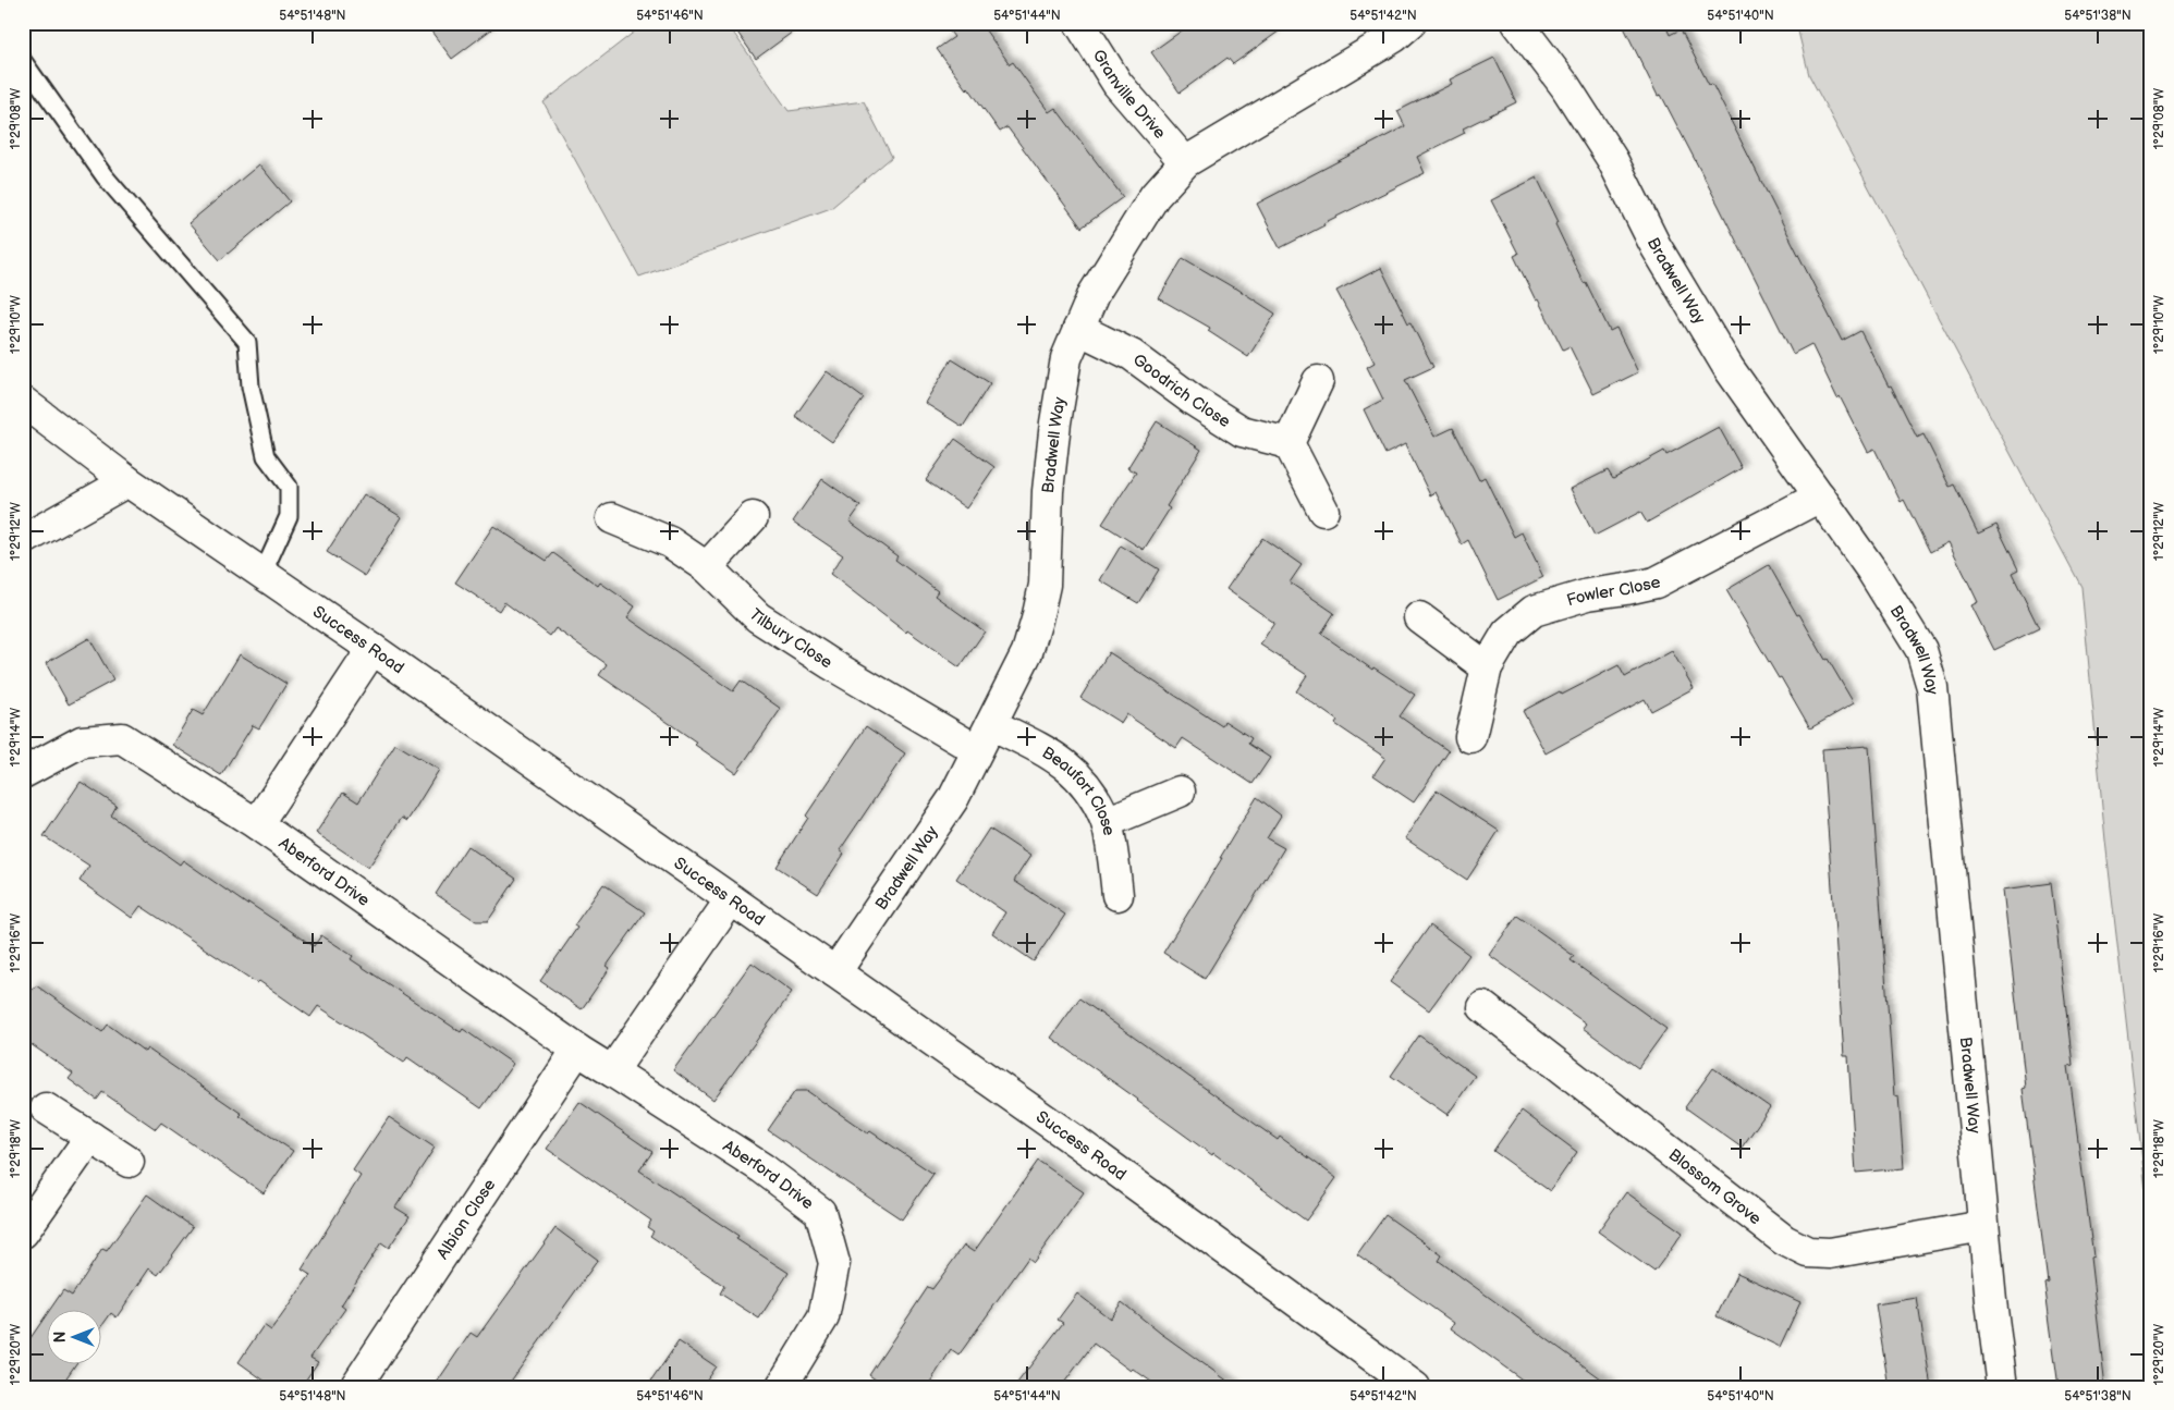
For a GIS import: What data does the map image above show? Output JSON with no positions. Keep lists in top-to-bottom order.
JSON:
{
  "streets": {
    "street": [
      "Granville Drive",
      "Bradwell Way",
      "Goodrich Close",
      "Fowler Close",
      "Tilbury Close",
      "Success Road",
      "Beaufort Close",
      "Aberford Drive",
      "Blossom Grove",
      "Albion Close"
    ]
  },
  "crossings": [
    ["Granville Drive", "Bradwell Way"],
    ["Bradwell Way", "Goodrich Close"],
    ["Bradwell Way", "Fowler Close"],
    ["Bradwell Way", "Tilbury Close"],
    ["Bradwell Way", "Success Road"],
    ["Bradwell Way", "Beaufort Close"],
    ["Bradwell Way", "Blossom Grove"],
    ["Aberford Drive", "Albion Close"]
  ],
  "north": "left",
  "coordinates": [
    "54°51'48\"N",
    "54°51'46\"N",
    "54°51'44\"N",
    "54°51'42\"N",
    "54°51'40\"N",
    "54°51'38\"N",
    "1°29'08\"W",
    "1°29'10\"W",
    "1°29'12\"W",
    "1°29'14\"W",
    "1°29'16\"W",
    "1°29'18\"W",
    "1°29'20\"W"
  ]
}
